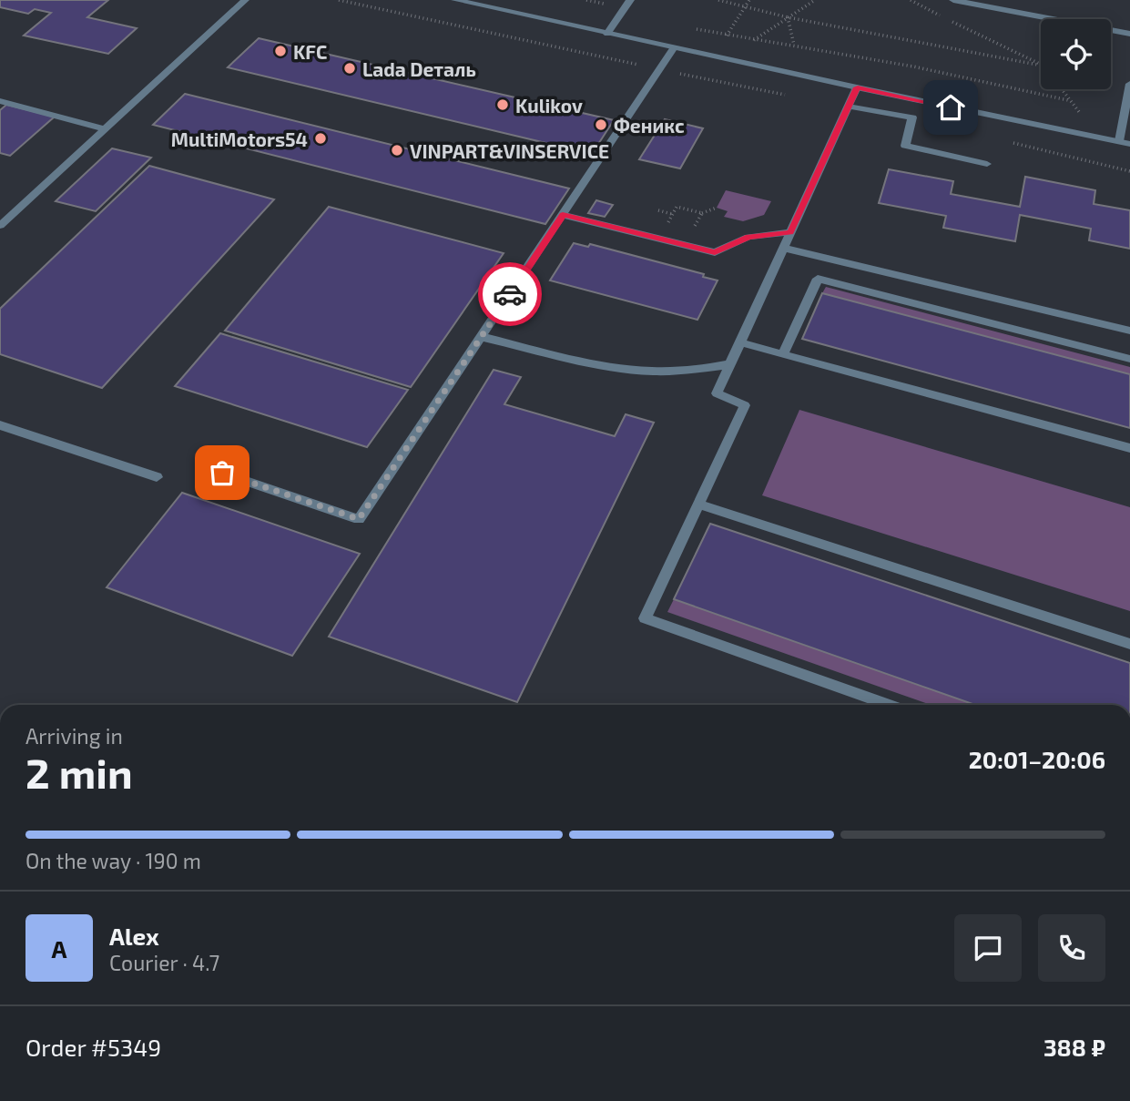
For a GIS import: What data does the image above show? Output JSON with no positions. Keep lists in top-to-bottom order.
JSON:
{
  "places": [
    "KFC",
    "Lada Dеталь",
    "Kulikov",
    "Феникс",
    "MultiMotors54",
    "VINPART&VINSERVICE"
  ],
  "page": {
    "heading": ["2 min", "Arriving in", "20:01–20:06"],
    "panel": [
      "Alex",
      "Courier · 4.7",
      "Order #5349",
      "388 ₽"
    ],
    "bar": "On the way · 190 m",
    "round": "A"
  }
}
